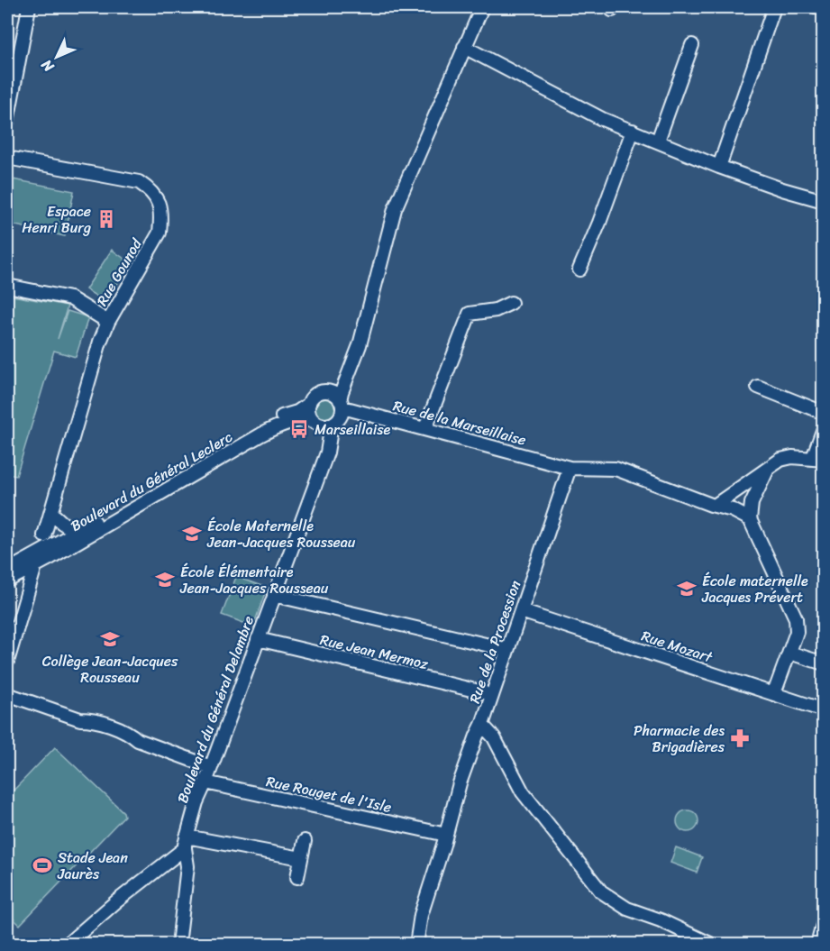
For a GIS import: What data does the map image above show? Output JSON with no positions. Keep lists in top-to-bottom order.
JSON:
{
  "streets": {
    "street": [
      "Rue Gounod",
      "Rue de la Marseillaise",
      "Boulevard du Général Leclerc",
      "Rue de la Procession",
      "Rue Mozart",
      "Rue Jean Mermoz",
      "Boulevard du Général Delambre",
      "Rue Rouget de l'Isle"
    ]
  },
  "crossings": [
    ["Rue de la Marseillaise", "Boulevard du Général Leclerc"],
    ["Rue de la Marseillaise", "Rue de la Procession"],
    ["Rue de la Marseillaise", "Boulevard du Général Delambre"],
    ["Boulevard du Général Leclerc", "Boulevard du Général Delambre"],
    ["Rue de la Procession", "Rue Mozart"],
    ["Rue de la Procession", "Rue Jean Mermoz"],
    ["Rue Jean Mermoz", "Boulevard du Général Delambre"],
    ["Boulevard du Général Delambre", "Rue Rouget de l'Isle"]
  ],
  "places": {
    "building": ["Espace Henri Burg"],
    "bus stop": ["Marseillaise"],
    "school or university": [
      "École Maternelle Jean-Jacques Rousseau",
      "École Élémentaire Jean-Jacques Rousseau",
      "École maternelle Jacques Prévert",
      "Collège Jean-Jacques Rousseau"
    ],
    "pharmacy": ["Pharmacie des Brigadières"],
    "sports": ["Stade Jean Jaurès"]
  },
  "north": "bottom left"
}
